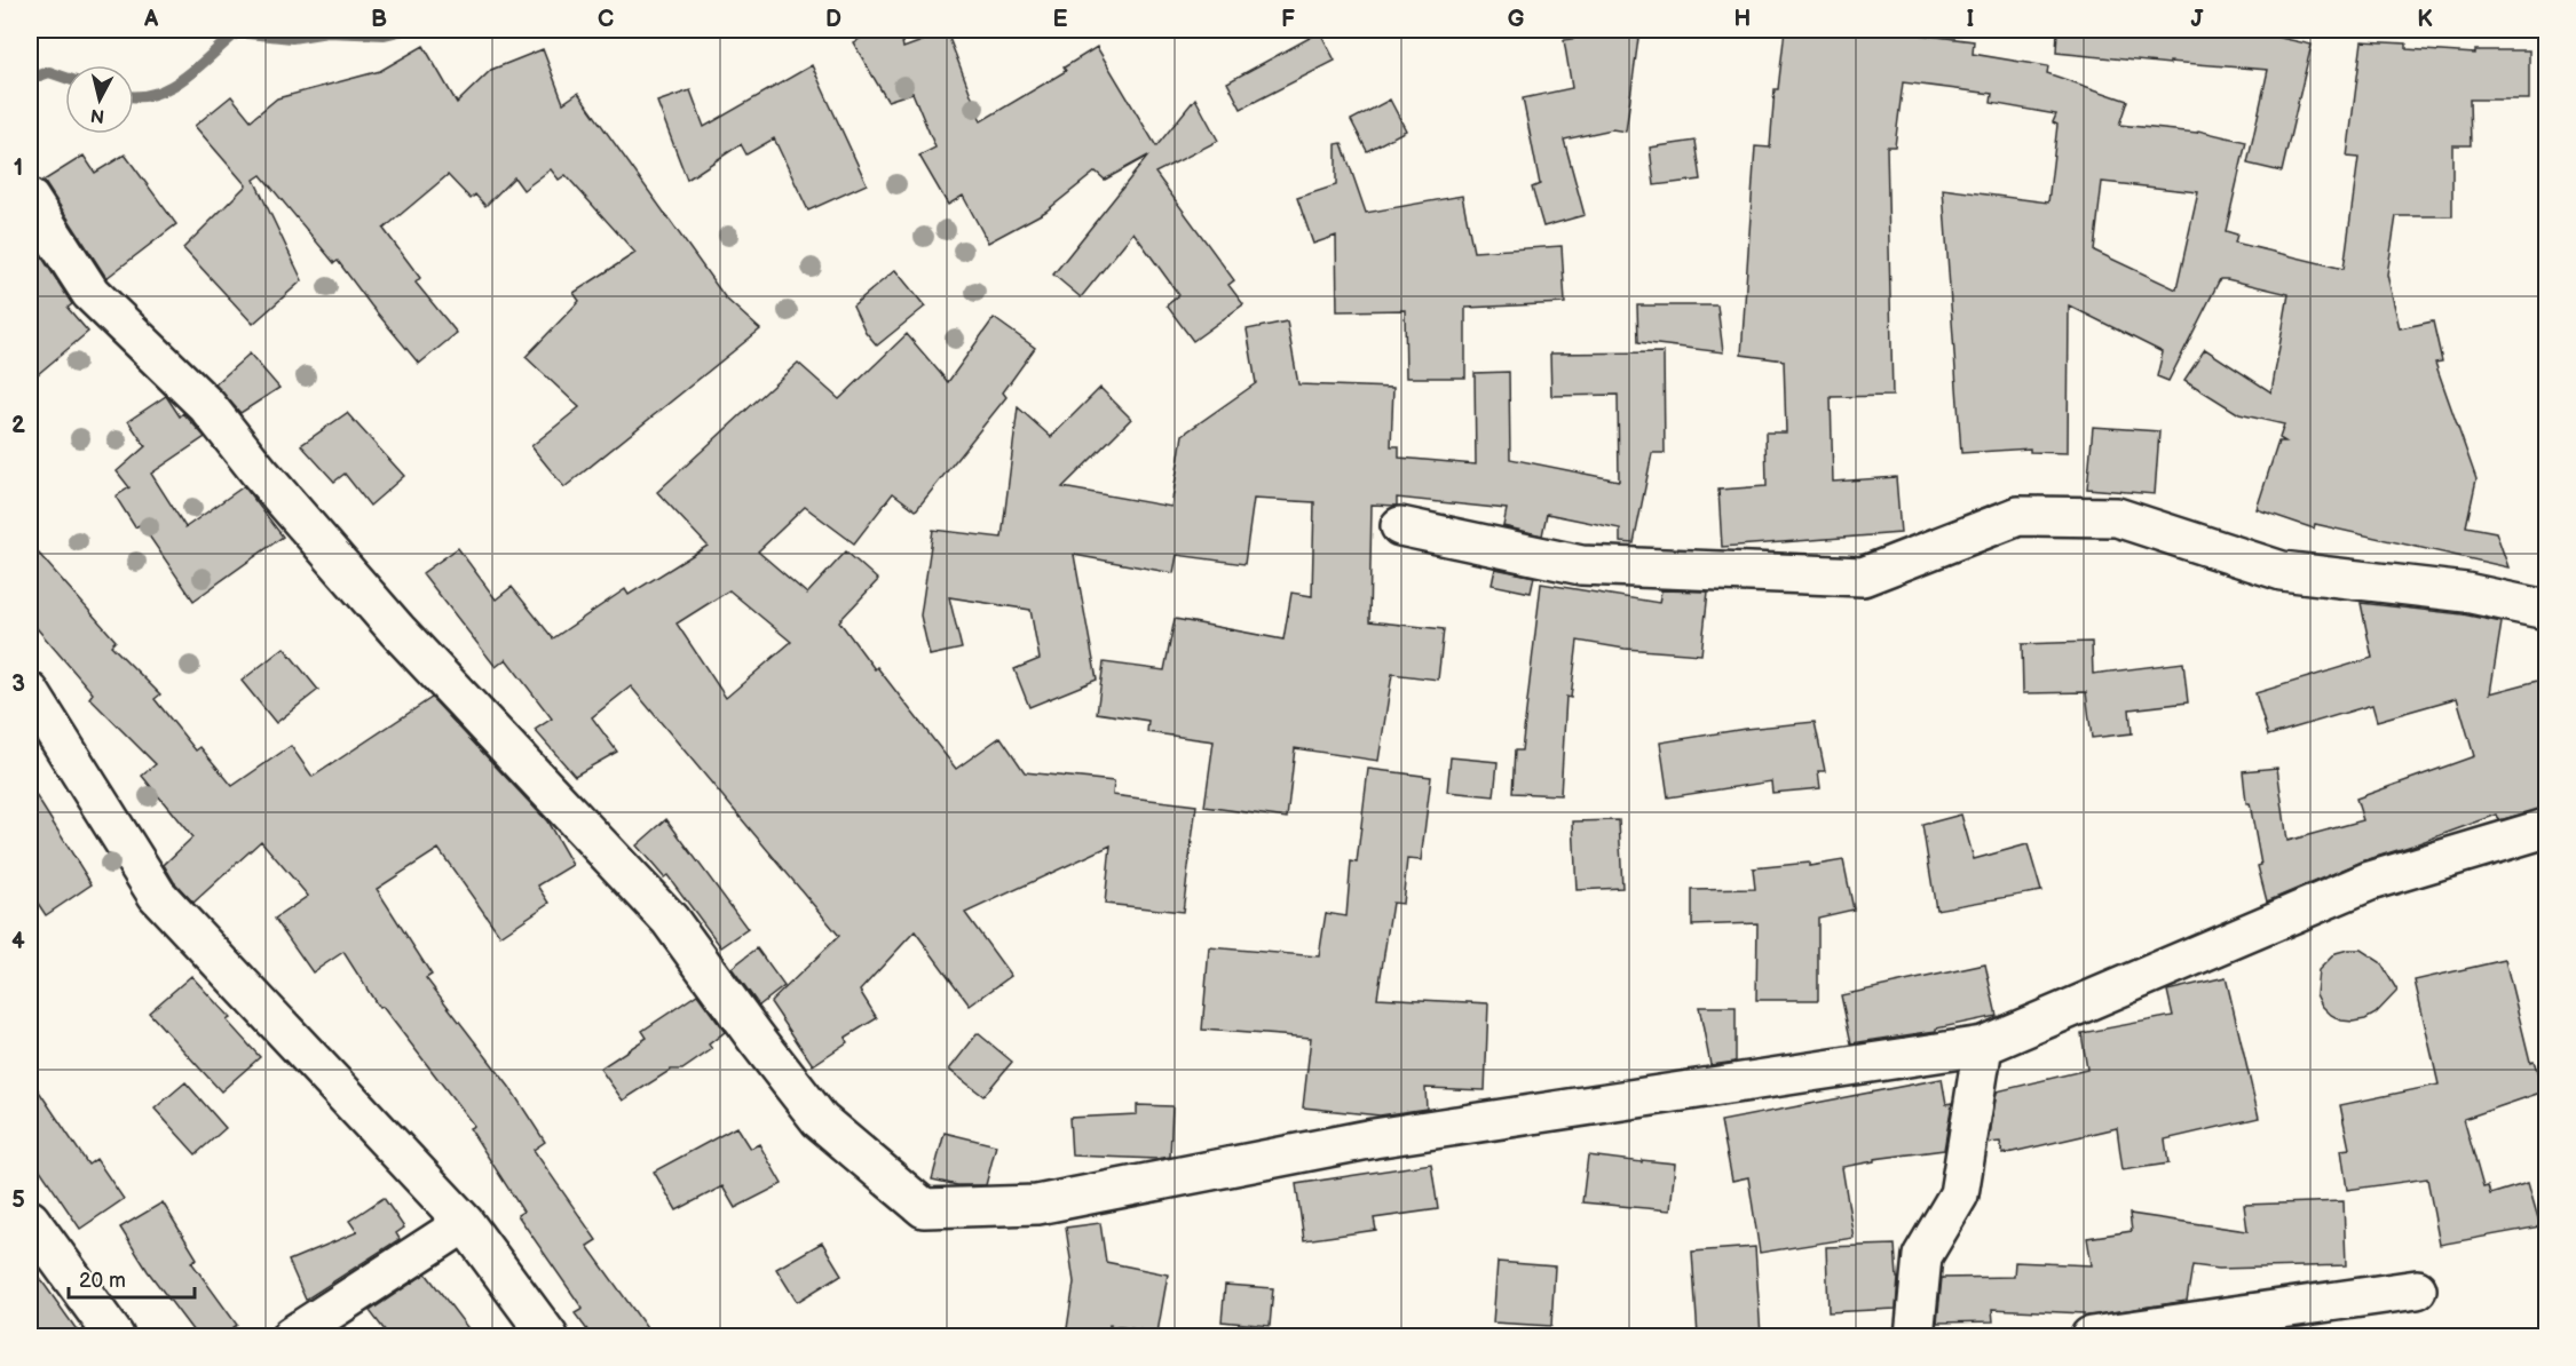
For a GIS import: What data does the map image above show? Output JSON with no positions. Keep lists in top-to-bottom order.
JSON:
{
  "scale_bar": "20 m",
  "north": "bottom",
  "grid": {
    "columns": [
      "A",
      "B",
      "C",
      "D",
      "E",
      "F",
      "G",
      "H",
      "I",
      "J",
      "K"
    ],
    "rows": [
      "1",
      "2",
      "3",
      "4",
      "5"
    ]
  }
}
